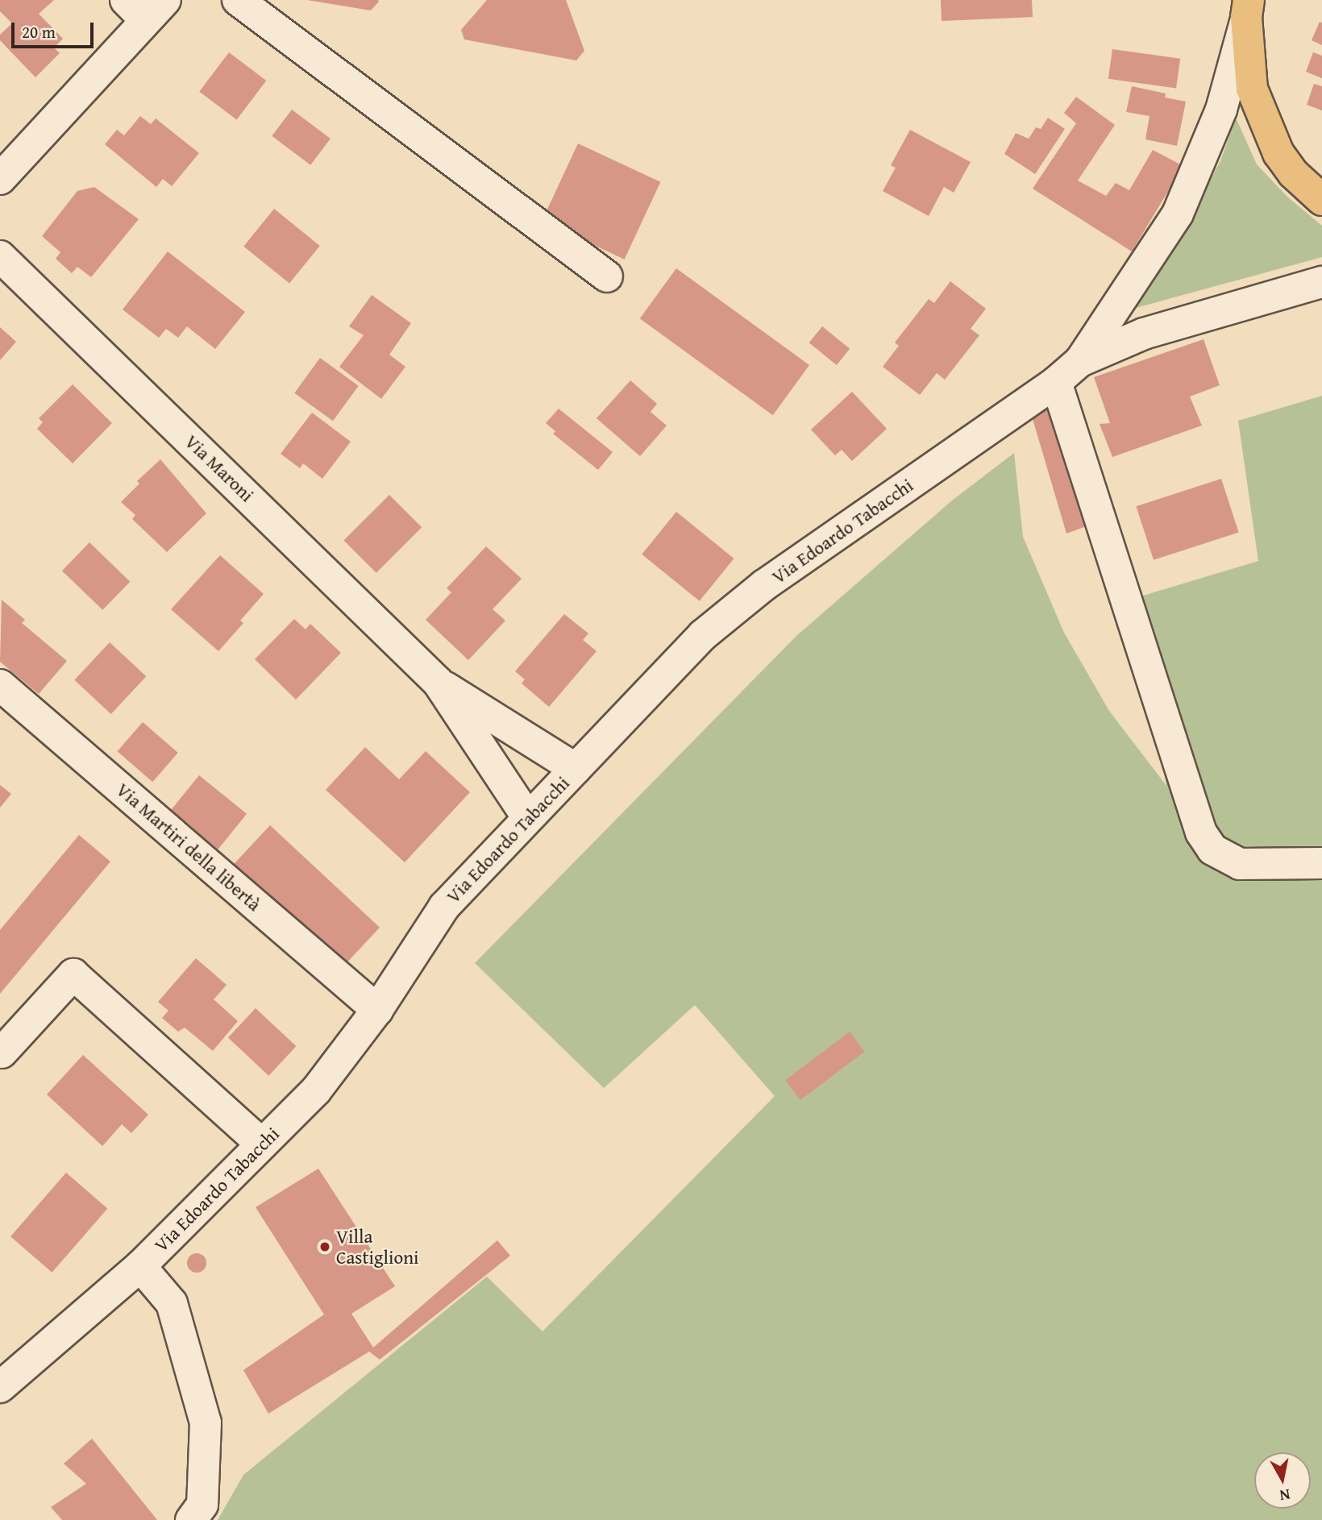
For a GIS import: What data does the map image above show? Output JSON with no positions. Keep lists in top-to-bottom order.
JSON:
{
  "streets": {
    "street": ["Via Maroni", "Via Edoardo Tabacchi", "Via Martiri della libertà"]
  },
  "crossings": [
    ["Via Maroni", "Via Edoardo Tabacchi"],
    ["Via Edoardo Tabacchi", "Via Martiri della libertà"]
  ],
  "places": ["Villa Castiglioni"],
  "scale_bar": "20 m",
  "north": "bottom"
}
